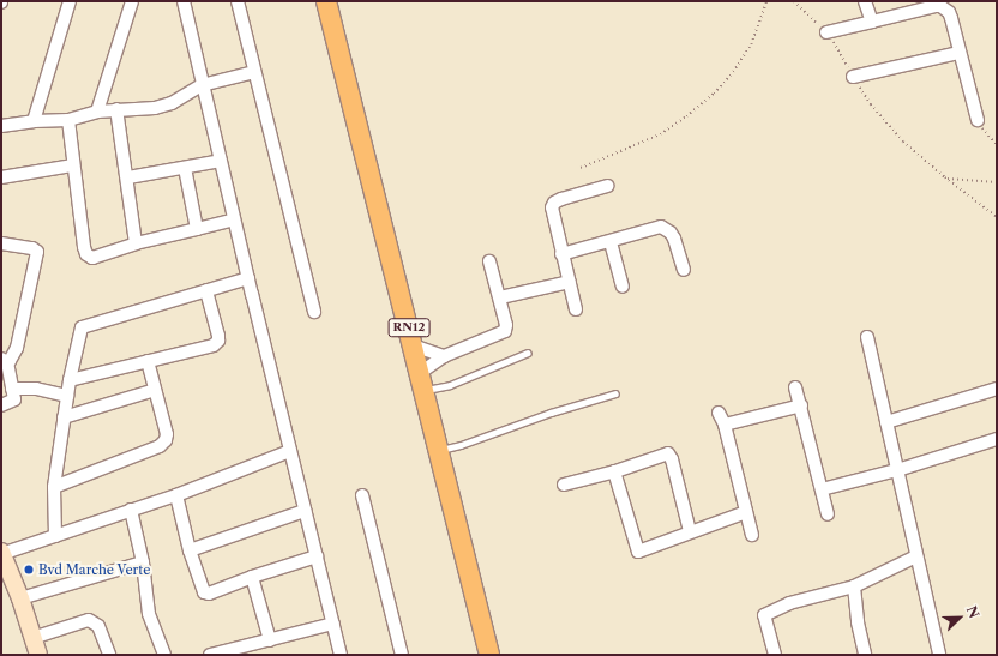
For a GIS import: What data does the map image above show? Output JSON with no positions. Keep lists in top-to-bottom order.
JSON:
{
  "streets": {
    "main road": ["RN12"]
  },
  "places": ["Bvd Marche Verte"],
  "north": "top right"
}
